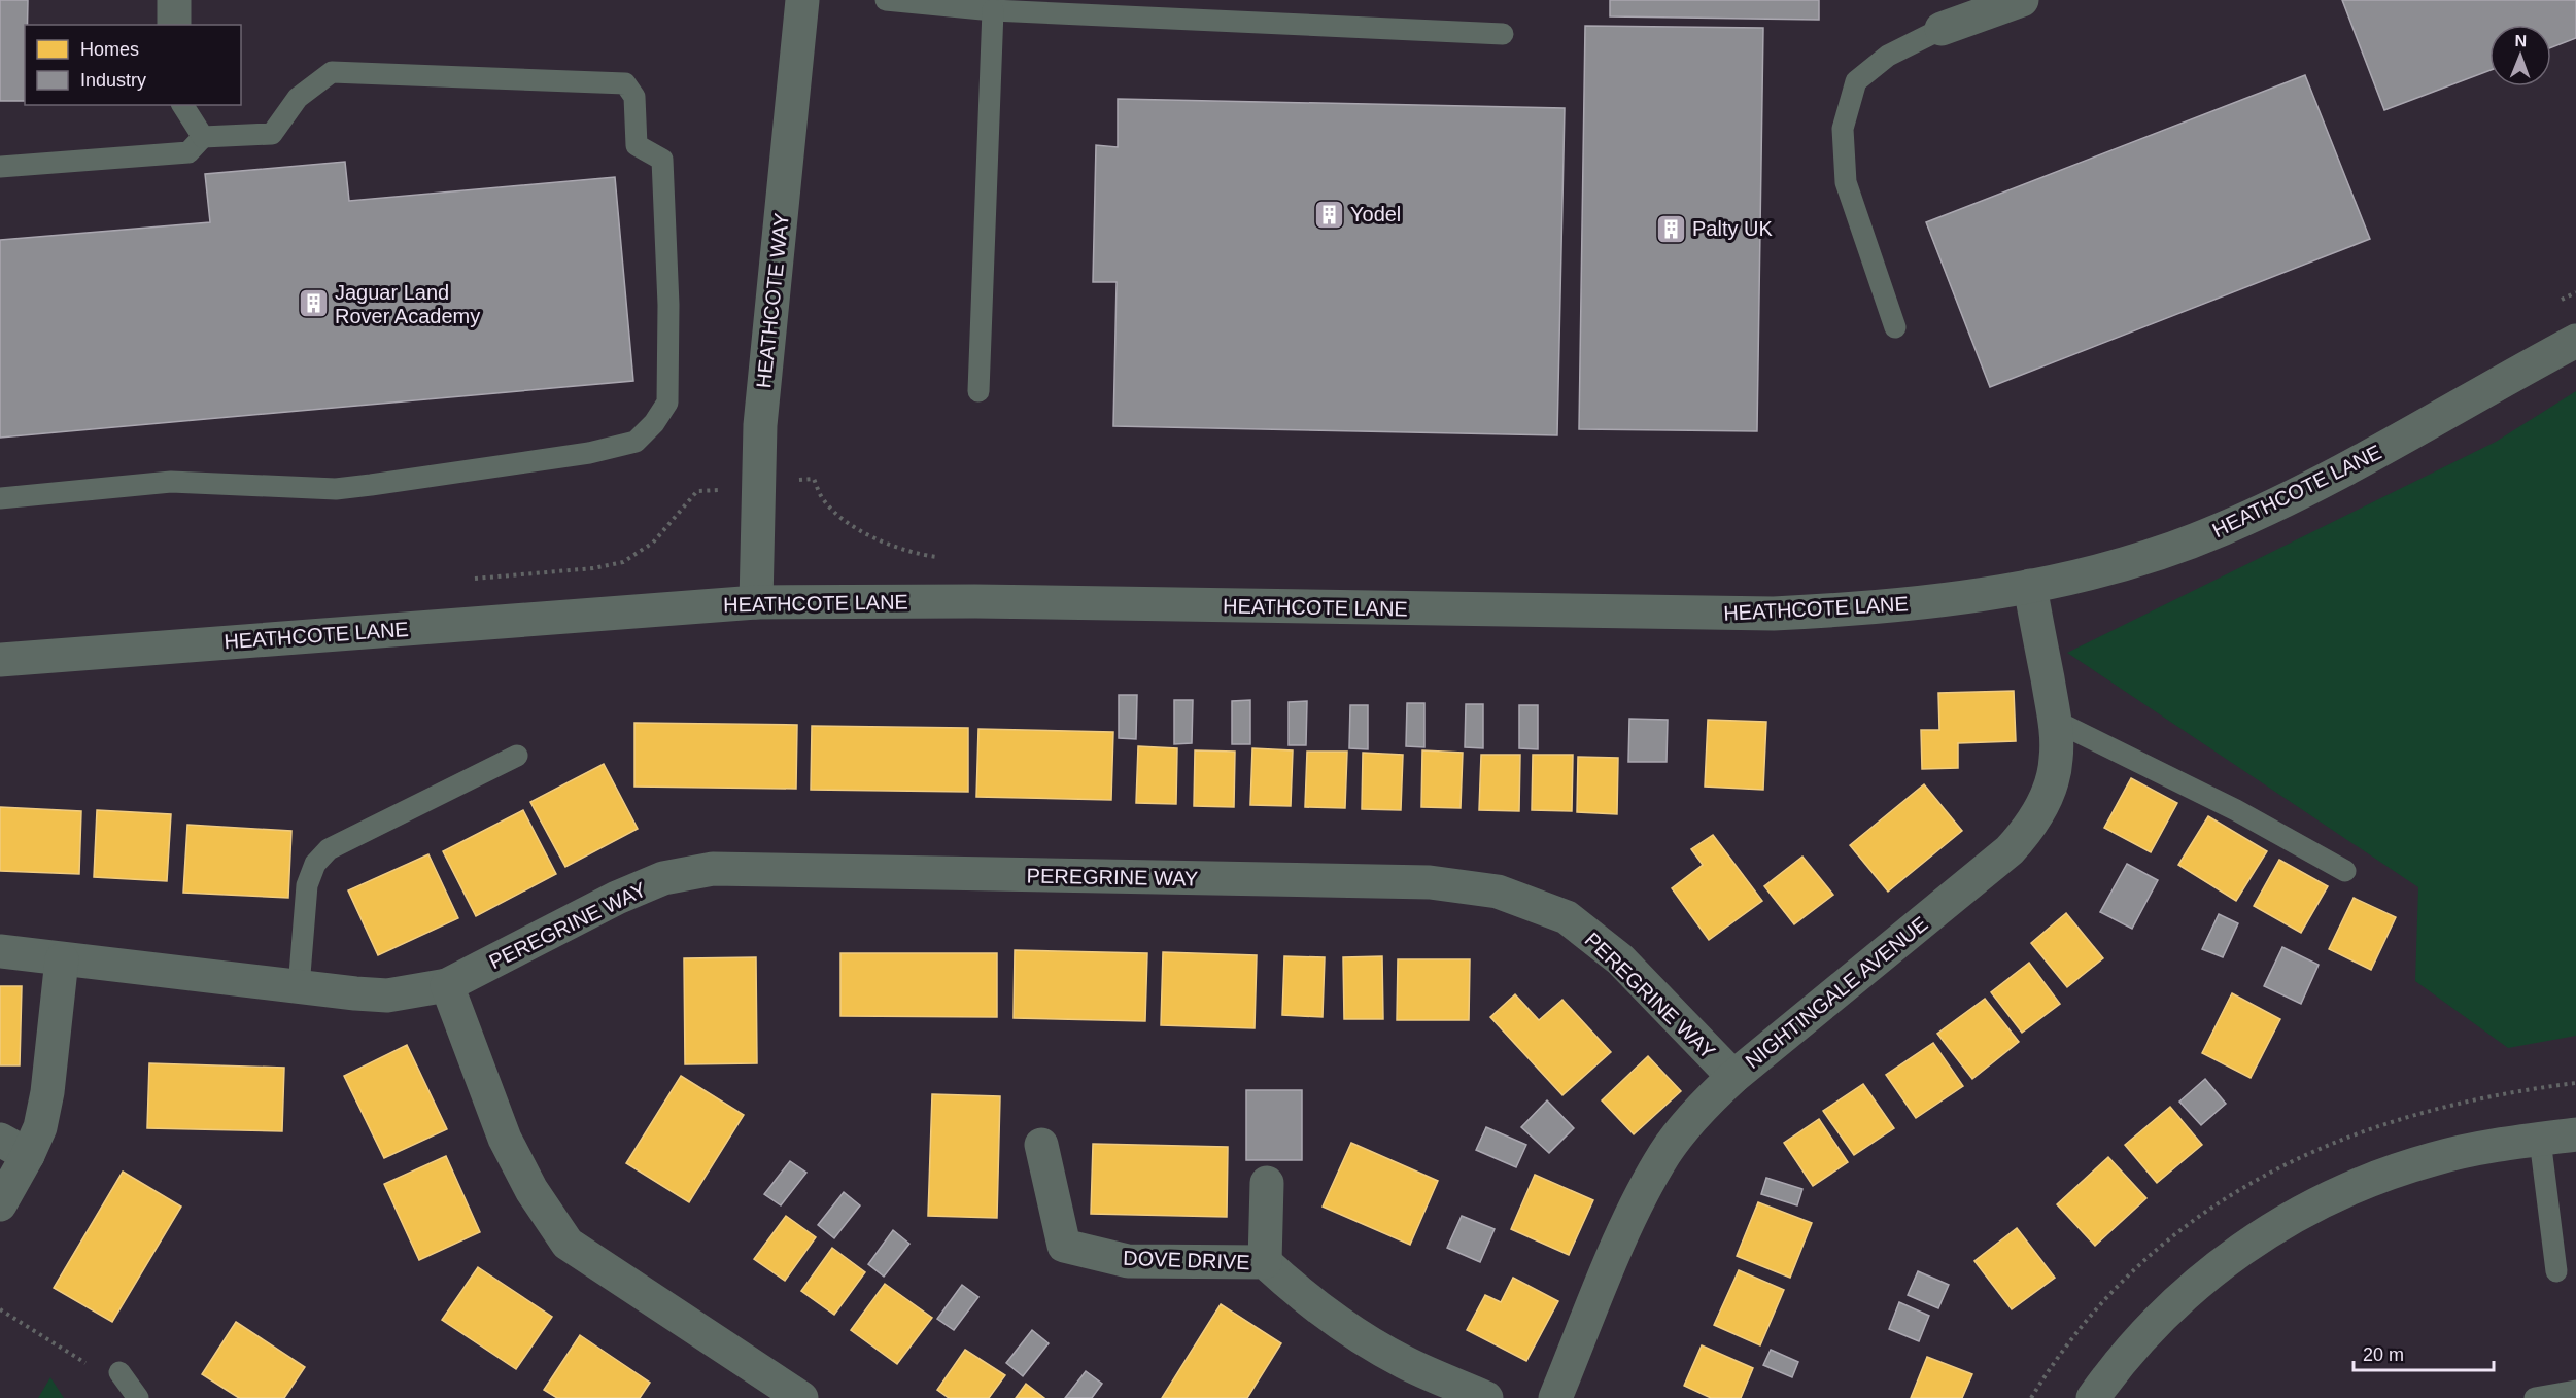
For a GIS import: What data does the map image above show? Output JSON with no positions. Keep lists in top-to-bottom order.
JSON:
{
  "streets": {
    "street": [
      "HEATHCOTE WAY",
      "HEATHCOTE LANE",
      "PEREGRINE WAY",
      "NIGHTINGALE AVENUE",
      "DOVE DRIVE"
    ]
  },
  "crossings": [
    ["HEATHCOTE WAY", "HEATHCOTE LANE"],
    ["HEATHCOTE LANE", "NIGHTINGALE AVENUE"],
    ["PEREGRINE WAY", "NIGHTINGALE AVENUE"]
  ],
  "places": {
    "building": ["Yodel", "Palty UK", "Jaguar Land Rover Academy"]
  },
  "legend": ["Homes", "Industry"],
  "scale_bar": "20 m",
  "north": "top"
}
